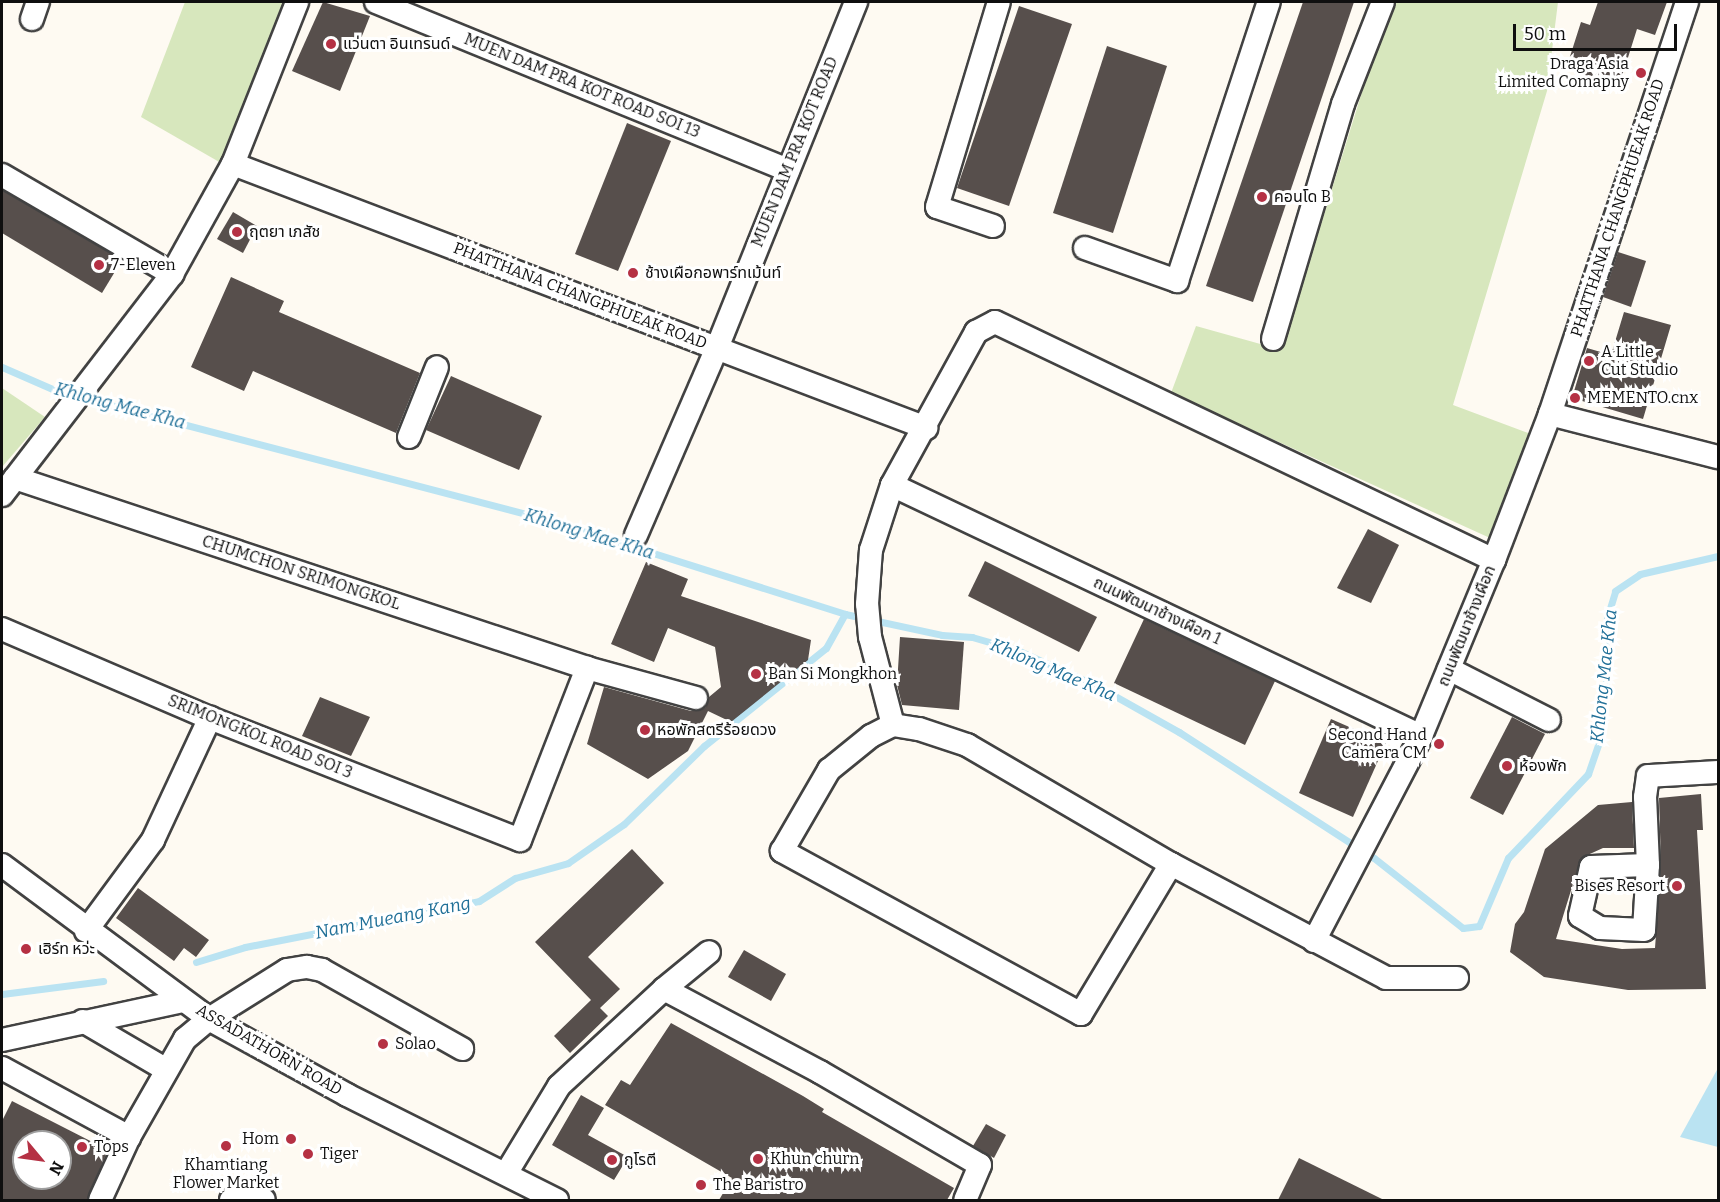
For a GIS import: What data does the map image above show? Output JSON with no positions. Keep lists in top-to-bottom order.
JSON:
{
  "streets": {
    "street": [
      "MUEN DAM PRA KOT ROAD SOI 13",
      "MUEN DAM PRA KOT ROAD",
      "PHATTHANA CHANGPHUEAK ROAD",
      "CHUMCHON SRIMONGKOL",
      "ถนนพัฒนาช้างเผือก 1",
      "ถนนพัฒนาช้างเผือก",
      "SRIMONGKOL ROAD SOI 3",
      "ASSADATHORN ROAD"
    ]
  },
  "crossings": [
    ["MUEN DAM PRA KOT ROAD SOI 13", "MUEN DAM PRA KOT ROAD"],
    ["MUEN DAM PRA KOT ROAD", "PHATTHANA CHANGPHUEAK ROAD"],
    ["PHATTHANA CHANGPHUEAK ROAD", "ถนนพัฒนาช้างเผือก"],
    ["CHUMCHON SRIMONGKOL", "SRIMONGKOL ROAD SOI 3"],
    ["ถนนพัฒนาช้างเผือก 1", "ถนนพัฒนาช้างเผือก"]
  ],
  "water": ["Khlong Mae Kha", "Nam Mueang Kang"],
  "places": [
    "แว่นตา อินเทรนด์",
    "Draga Asia Limited Comapny",
    "คอนโด B",
    "ฤตยา เภสัช",
    "7-Eleven",
    "ช้างเผือกอพาร์ทเม้นท์",
    "A Little Cut Studio",
    "MEMENTO.cnx",
    "Ban Si Mongkhon",
    "หอพักสตรีร้อยดวง",
    "Second Hand Camera CM",
    "ห้องพัก",
    "Bises Resort",
    "เฮิร์ท หว่ะ",
    "Solao",
    "Hom",
    "Khamtiang Flower Market",
    "Tops",
    "Tiger",
    "Khun churn",
    "กูโรตี",
    "The Baristro"
  ],
  "scale_bar": "50 m",
  "north": "bottom right"
}
